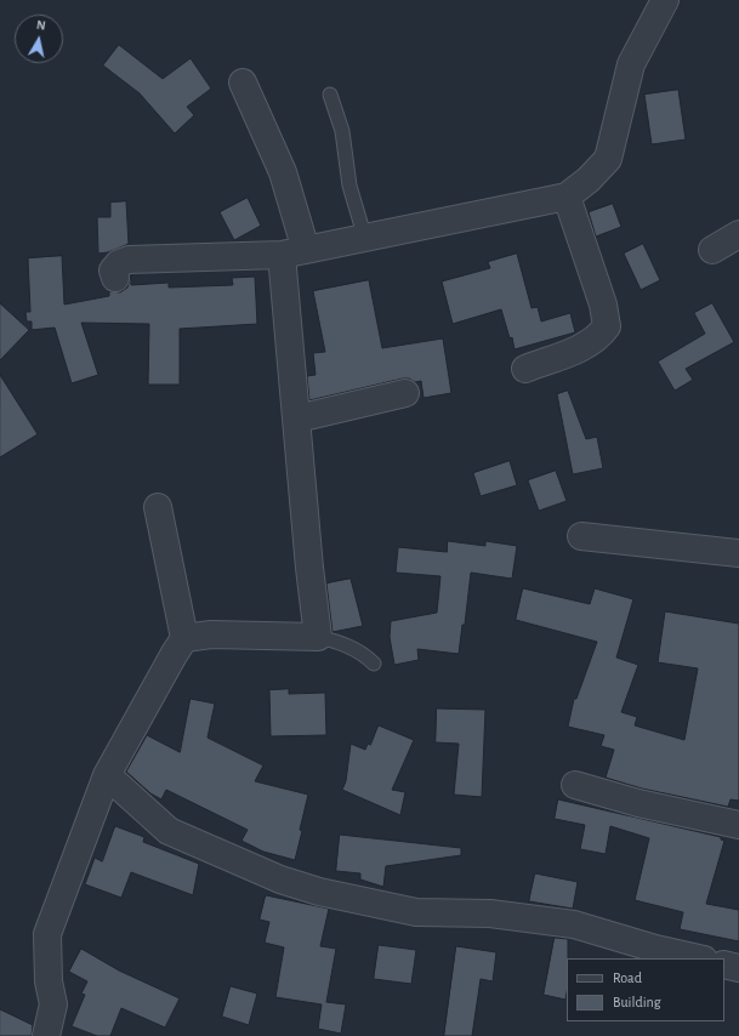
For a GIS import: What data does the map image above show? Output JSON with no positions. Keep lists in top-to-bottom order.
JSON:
{
  "legend": ["Road", "Building"],
  "north": "top"
}
